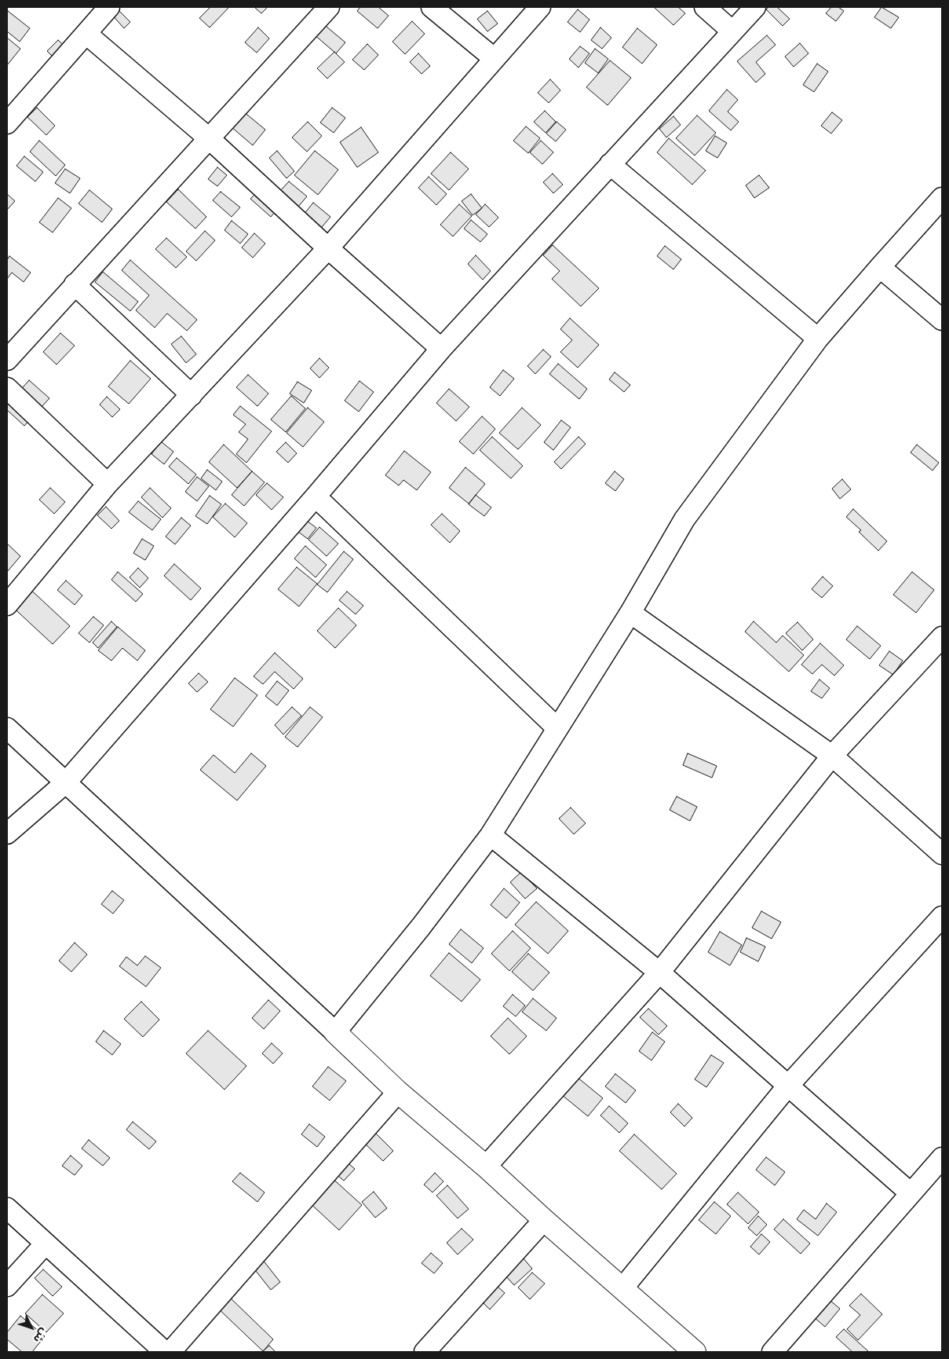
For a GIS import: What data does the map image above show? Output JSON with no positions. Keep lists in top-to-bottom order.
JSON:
{
  "north": "bottom right"
}
